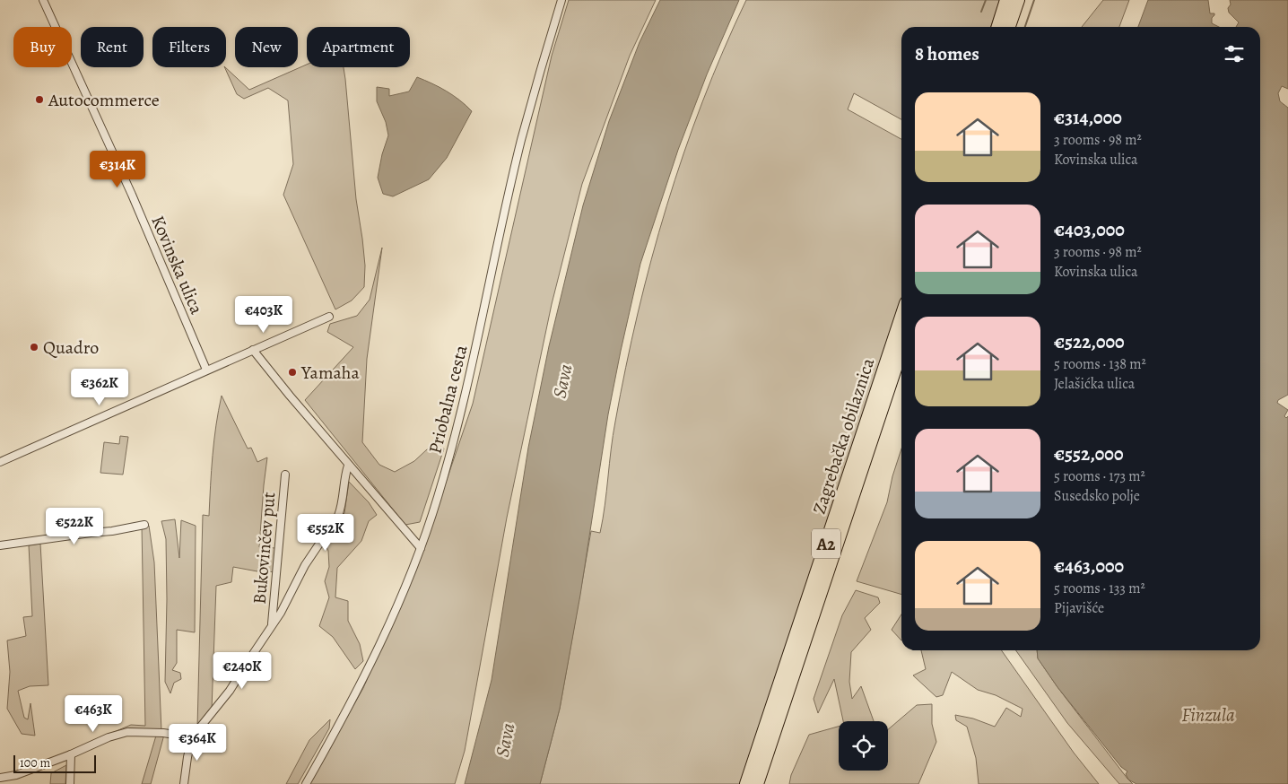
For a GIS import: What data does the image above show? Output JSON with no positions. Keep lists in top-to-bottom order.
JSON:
{
  "streets": {
    "highway": ["Zagrebačka obilaznica", "A2"],
    "street": ["Kovinska ulica", "Priobalna cesta", "Bukovinčev put"]
  },
  "water": ["Sava", "Finzula"],
  "places": ["Autocommerce", "Quadro", "Yamaha"],
  "scale_bar": "100 m",
  "page": {
    "chip": [
      "Buy",
      "Rent",
      "Filters",
      "New",
      "Apartment"
    ],
    "heading": "8 homes",
    "list": [
      {
        "name": "€314,000",
        "note": "3 rooms · 98 m² · Kovinska ulica"
      },
      {
        "name": "€403,000",
        "note": "3 rooms · 98 m² · Kovinska ulica"
      },
      {
        "name": "€522,000",
        "note": "5 rooms · 138 m² · Jelašićka ulica"
      },
      {
        "name": "€552,000",
        "note": "5 rooms · 173 m² · Susedsko polje"
      },
      {
        "name": "€463,000",
        "note": "5 rooms · 133 m² · Pijavišće"
      }
    ],
    "price": [
      "€314K",
      "€403K",
      "€362K",
      "€522K",
      "€552K",
      "€240K",
      "€463K",
      "€364K"
    ],
    "scale": "100 m"
  }
}
